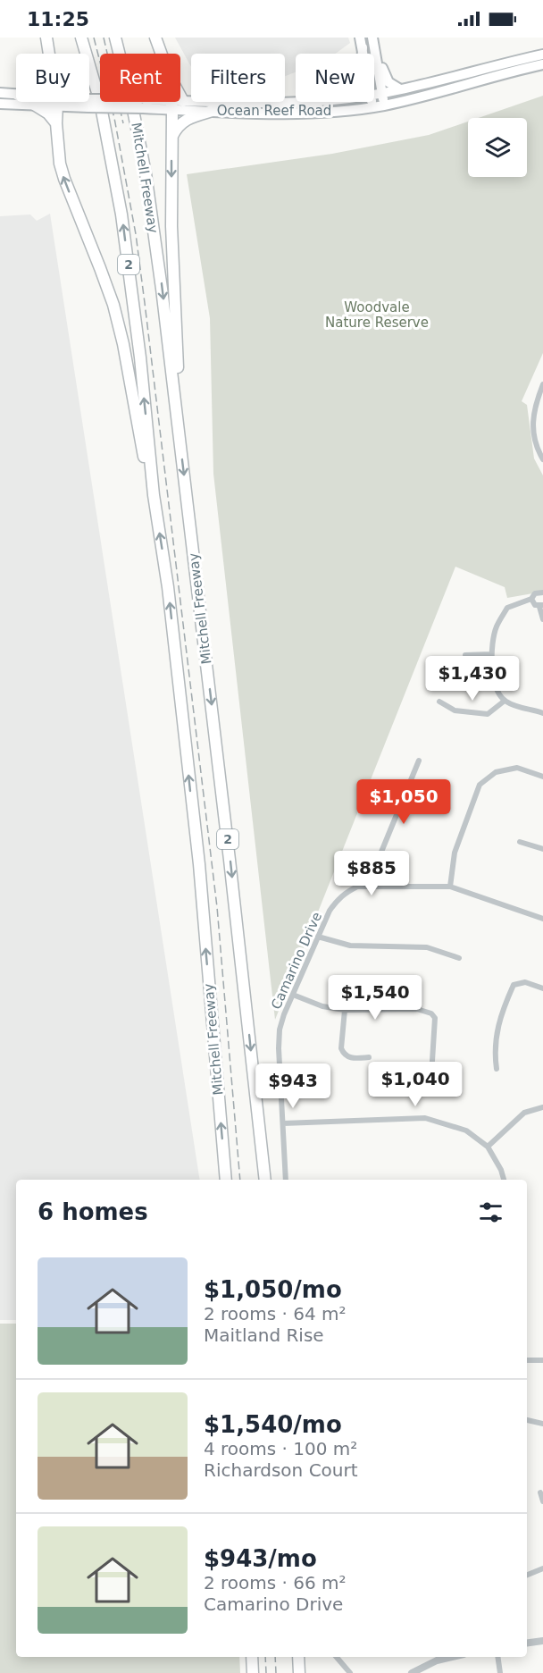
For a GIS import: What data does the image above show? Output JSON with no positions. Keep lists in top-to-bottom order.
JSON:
{
  "streets": {
    "highway": ["Mitchell Freeway", "2"],
    "main road": ["Ocean Reef Road"],
    "street": ["Camarino Drive"]
  },
  "parks": ["Woodvale Nature Reserve"],
  "page": {
    "status": "11:25",
    "chip": [
      "Buy",
      "Rent",
      "Filters",
      "New"
    ],
    "price": [
      "$1,430",
      "$1,050",
      "$885",
      "$1,540",
      "$1,040",
      "$943"
    ],
    "heading": "6 homes",
    "list": [
      {
        "name": "$1,050/mo",
        "note": "2 rooms · 64 m² · Maitland Rise"
      },
      {
        "name": "$1,540/mo",
        "note": "4 rooms · 100 m² · Richardson Court"
      },
      {
        "name": "$943/mo",
        "note": "2 rooms · 66 m² · Camarino Drive"
      }
    ]
  }
}
